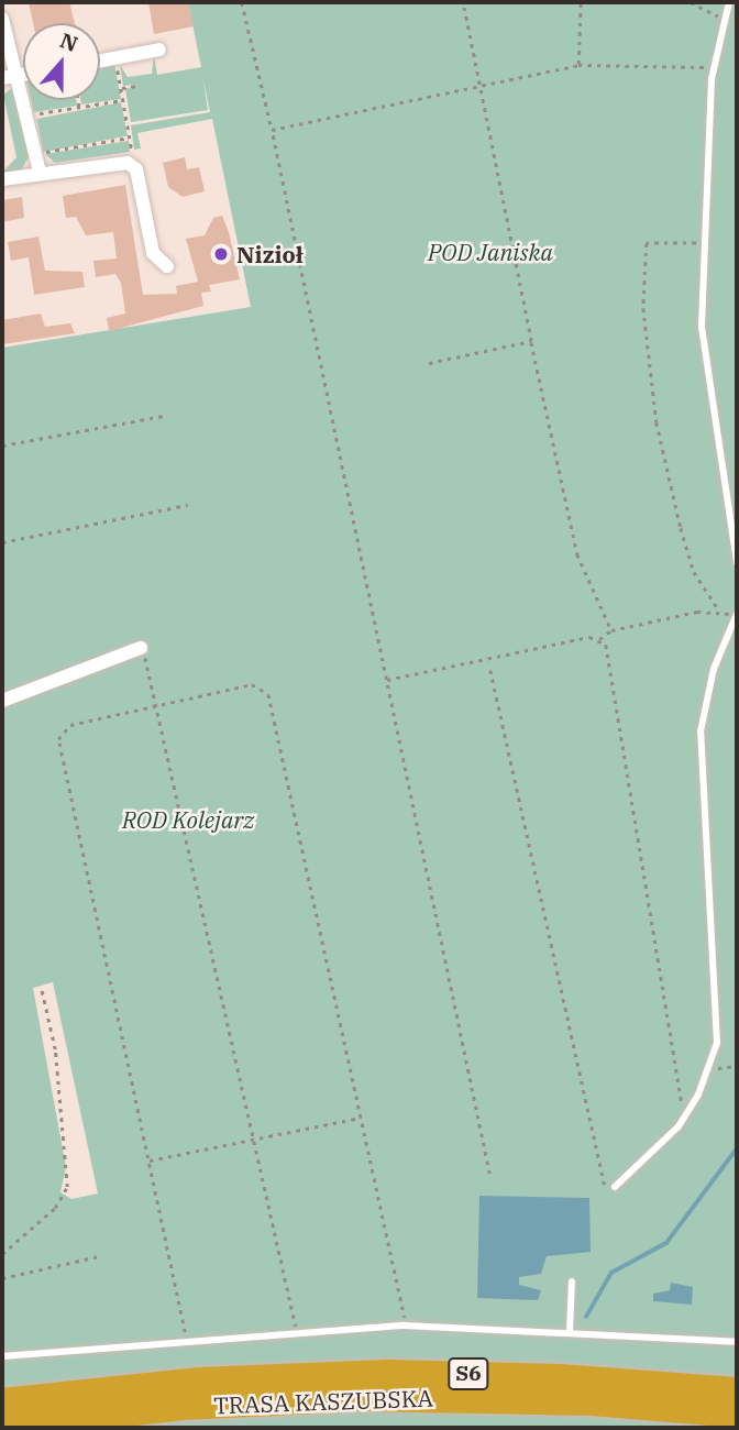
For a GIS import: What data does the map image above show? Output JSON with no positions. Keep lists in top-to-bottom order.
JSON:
{
  "streets": {
    "highway": ["S6", "TRASA KASZUBSKA"]
  },
  "parks": ["POD Janiska", "ROD Kolejarz"],
  "places": ["Nizioł"],
  "north": "top"
}
